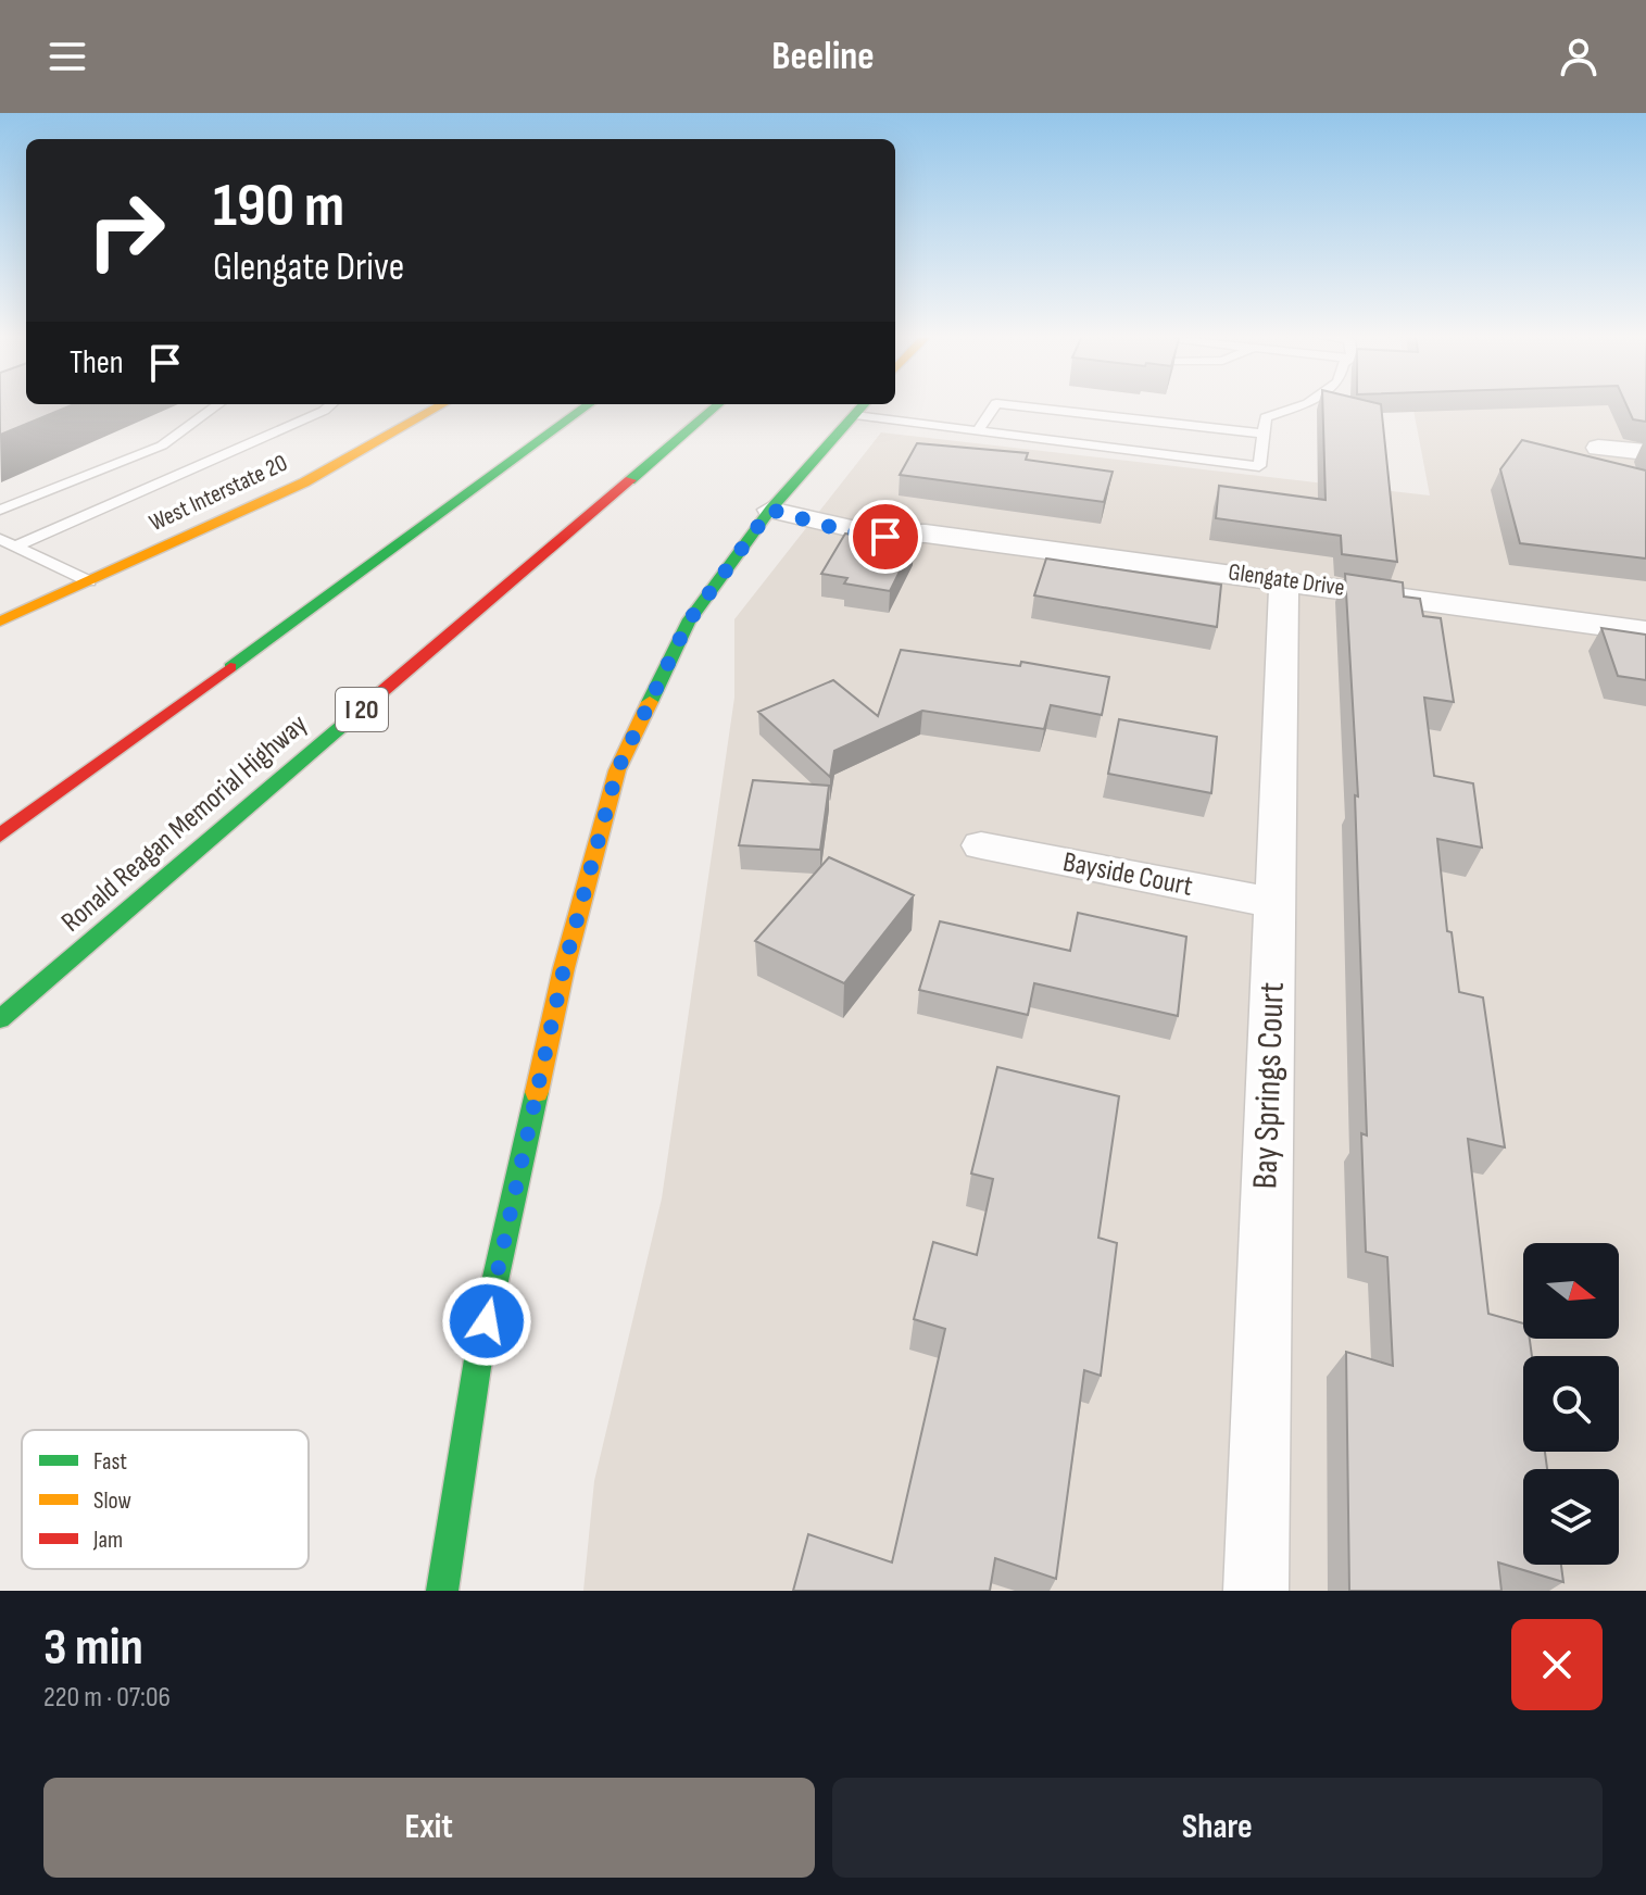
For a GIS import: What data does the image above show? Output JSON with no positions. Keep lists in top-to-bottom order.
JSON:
{
  "streets": {
    "main road": ["West Interstate 20", "I 20", "Ronald Reagan Memorial Highway"],
    "street": ["Glengate Drive", "Bayside Court", "Bay Springs Court"]
  },
  "crossings": [
    ["Glengate Drive", "Bay Springs Court"],
    ["Bayside Court", "Bay Springs Court"]
  ],
  "legend": ["Fast", "Slow", "Jam"],
  "north": "right",
  "page": {
    "header": "Beeline",
    "turn": ["190 m", "Glengate Drive"],
    "then": "Then",
    "heading": ["3 min", "220 m · 07:06"],
    "buttons": ["Exit", "Share"]
  }
}
